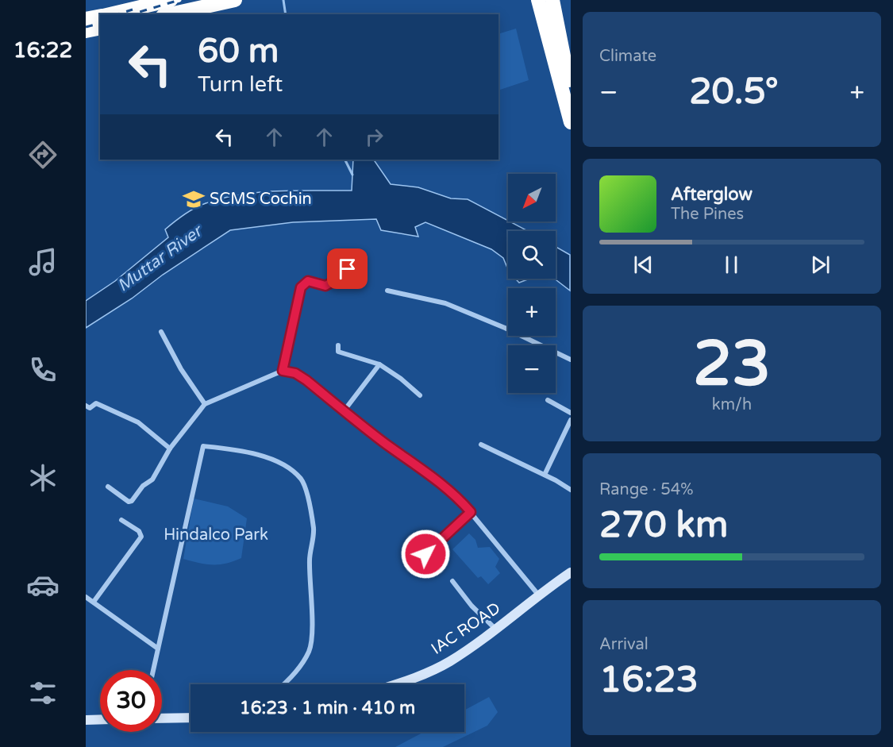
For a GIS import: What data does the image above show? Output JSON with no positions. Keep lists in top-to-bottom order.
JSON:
{
  "streets": {
    "main road": ["IAC ROAD"]
  },
  "water": ["Muttar River"],
  "parks": ["Hindalco Park"],
  "places": {
    "school or university": ["SCMS Cochin"]
  },
  "north": "bottom left",
  "page": {
    "tabs": "16:22",
    "tile": [
      "Climate",
      ["23", "km/h"],
      ["Range · 54%", "270 km"],
      ["Arrival", "16:23"]
    ],
    "turn": ["60 m", "Turn left"],
    "heat": ["−", "20.5°", "+"],
    "map_buttons": ["+", "−"],
    "song": ["Afterglow", "The Pines"],
    "limit": "30",
    "trip": "16:23 · 1 min · 410 m"
  }
}
